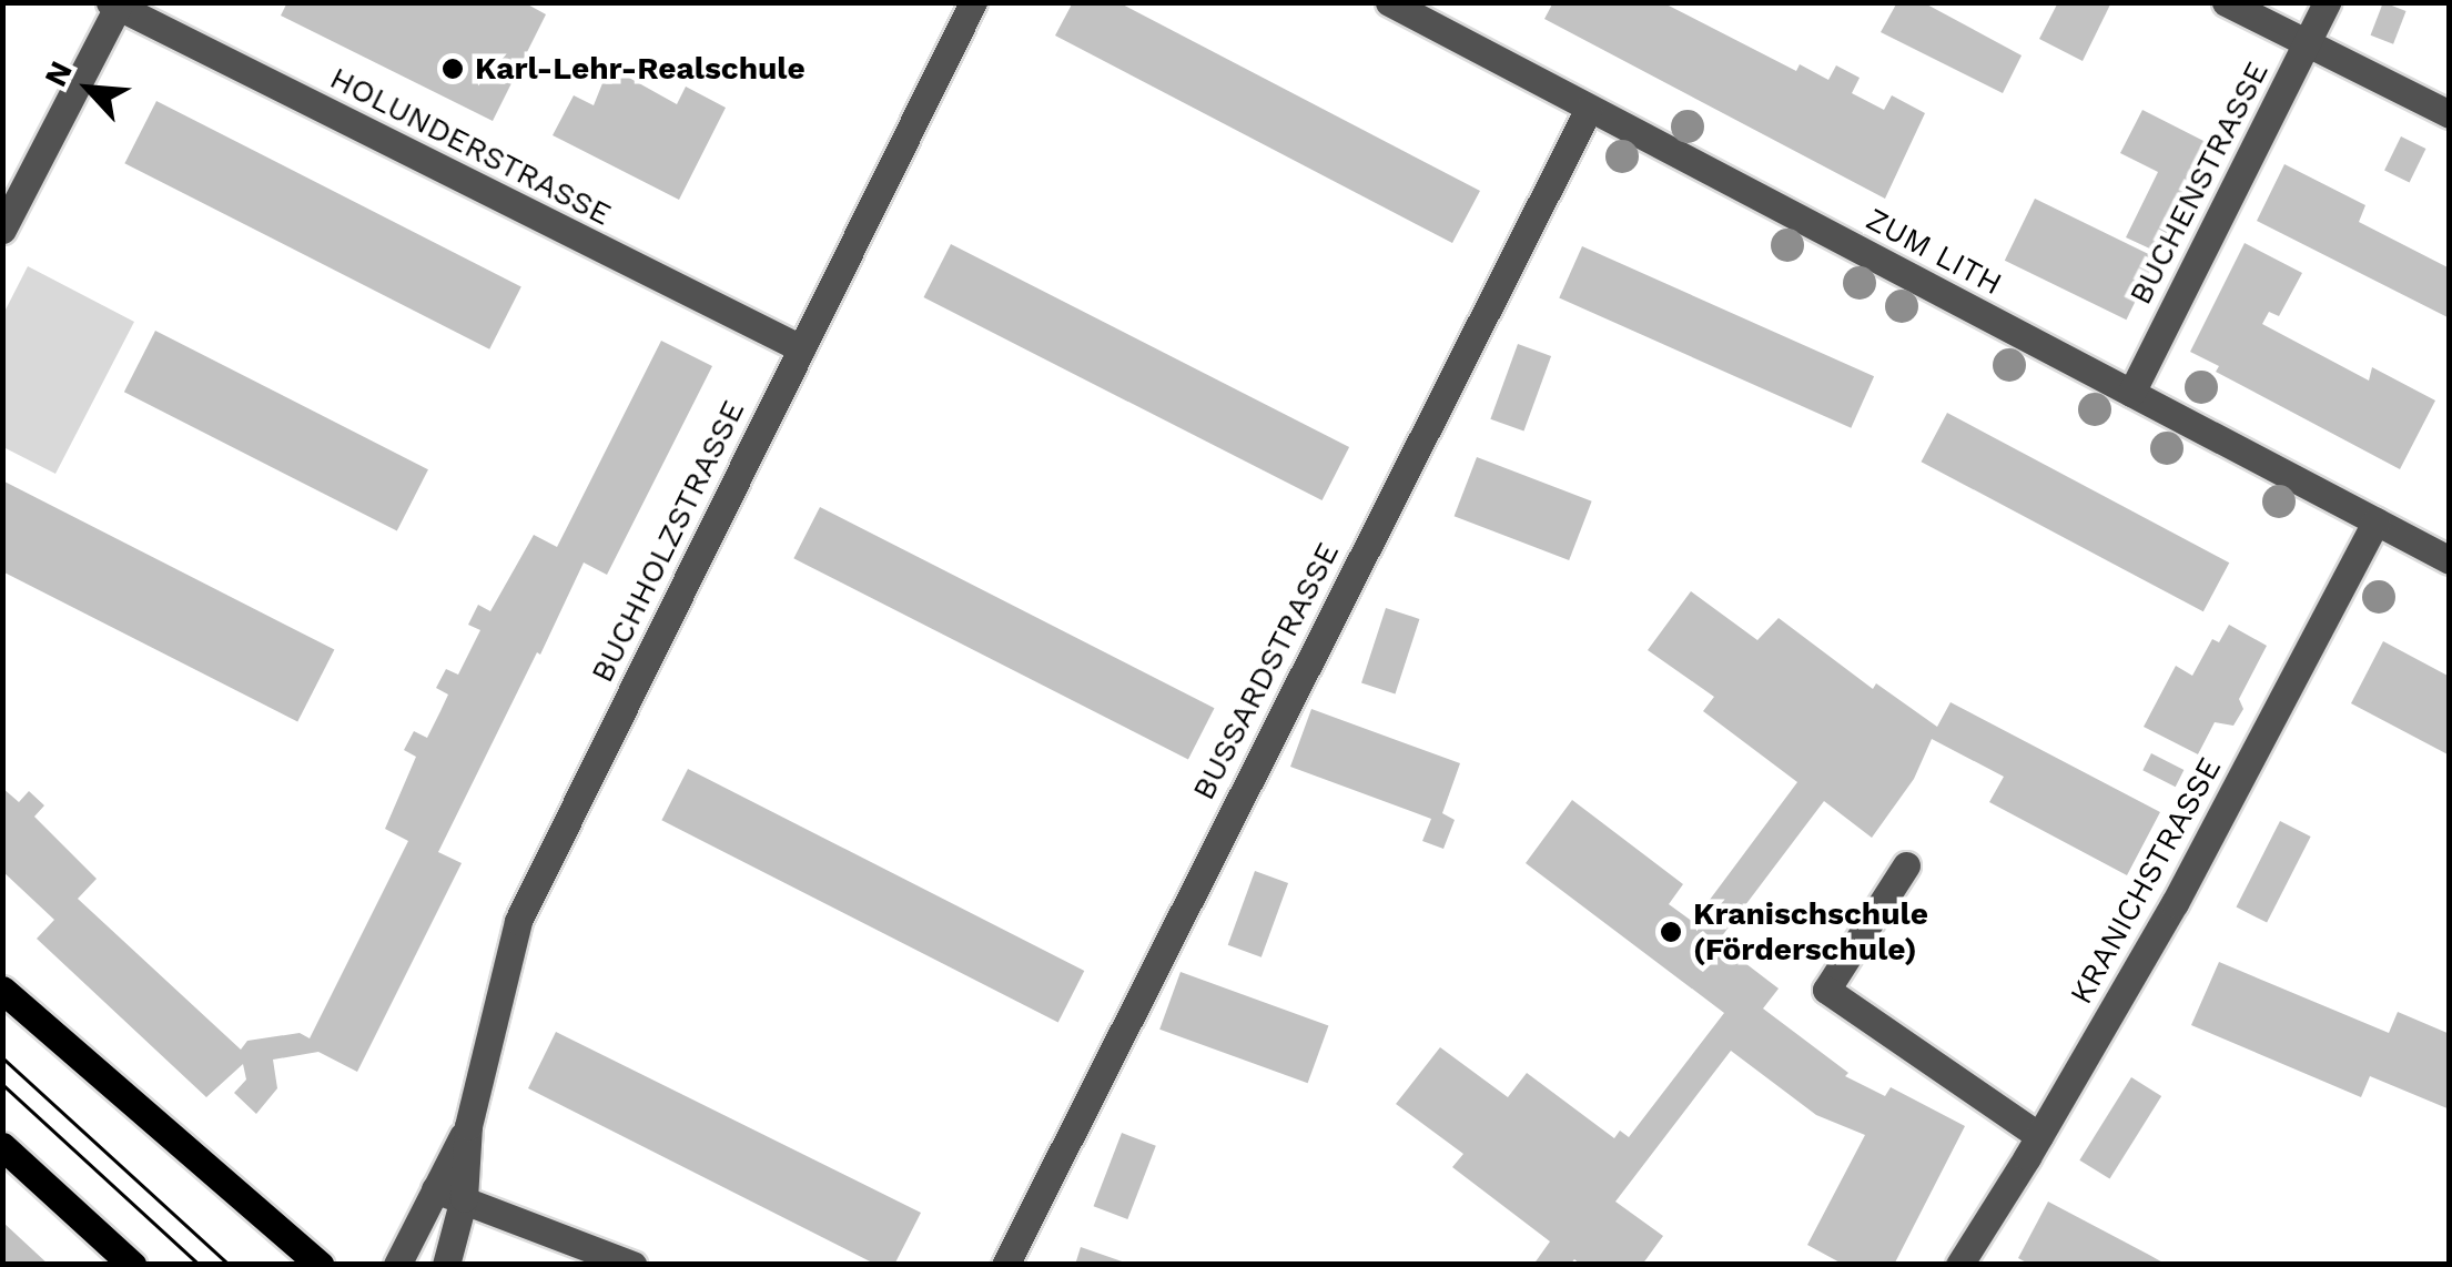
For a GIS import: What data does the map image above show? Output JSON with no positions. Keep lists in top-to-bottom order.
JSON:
{
  "streets": {
    "street": [
      "HOLUNDERSTRASSE",
      "BUCHENSTRASSE",
      "ZUM LITH",
      "BUCHHOLZSTRASSE",
      "BUSSARDSTRASSE",
      "KRANICHSTRASSE"
    ]
  },
  "crossings": [
    ["HOLUNDERSTRASSE", "BUCHHOLZSTRASSE"],
    ["BUCHENSTRASSE", "ZUM LITH"],
    ["ZUM LITH", "BUSSARDSTRASSE"],
    ["ZUM LITH", "KRANICHSTRASSE"]
  ],
  "places": ["Karl-Lehr-Realschule", "Kranischschule (Förderschule)"],
  "north": "top left"
}
